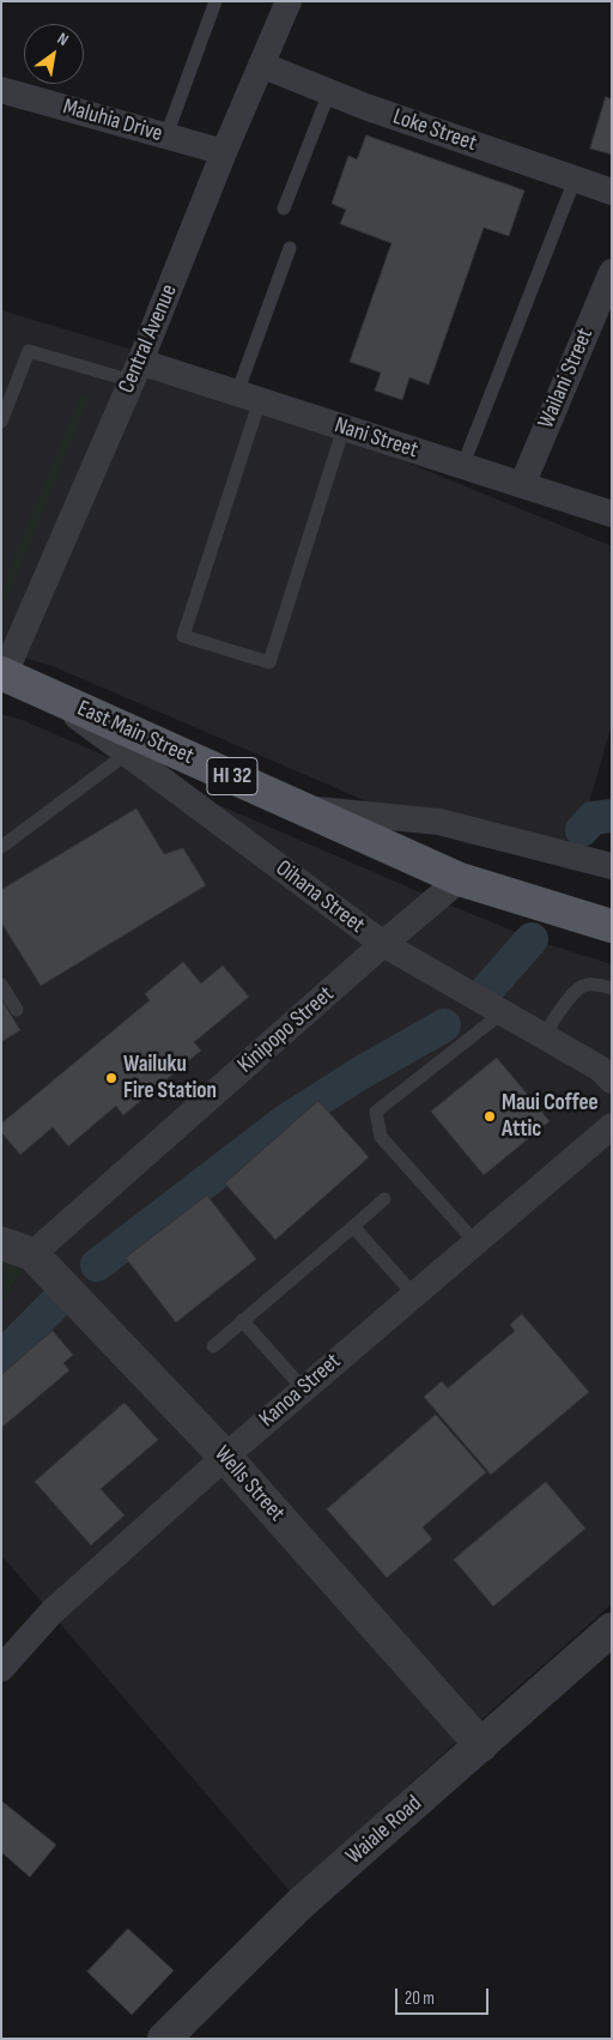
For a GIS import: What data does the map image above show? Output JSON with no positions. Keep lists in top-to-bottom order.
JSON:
{
  "streets": {
    "main road": ["East Main Street", "HI 32"],
    "street": [
      "Maluhia Drive",
      "Loke Street",
      "Central Avenue",
      "Wailani Street",
      "Nani Street",
      "Oihana Street",
      "Kinipopo Street",
      "Kanoa Street",
      "Wells Street",
      "Waiale Road"
    ]
  },
  "crossings": [
    ["Maluhia Drive", "Central Avenue"],
    ["Loke Street", "Central Avenue"],
    ["Central Avenue", "Nani Street"],
    ["Central Avenue", "East Main Street"],
    ["Wailani Street", "Nani Street"],
    ["East Main Street", "Oihana Street"],
    ["East Main Street", "Kinipopo Street"],
    ["Oihana Street", "Kinipopo Street"],
    ["Kinipopo Street", "Wells Street"],
    ["Kanoa Street", "Wells Street"],
    ["Wells Street", "Waiale Road"]
  ],
  "places": ["Wailuku Fire Station", "Maui Coffee Attic"],
  "scale_bar": "20 m",
  "north": "top right"
}
